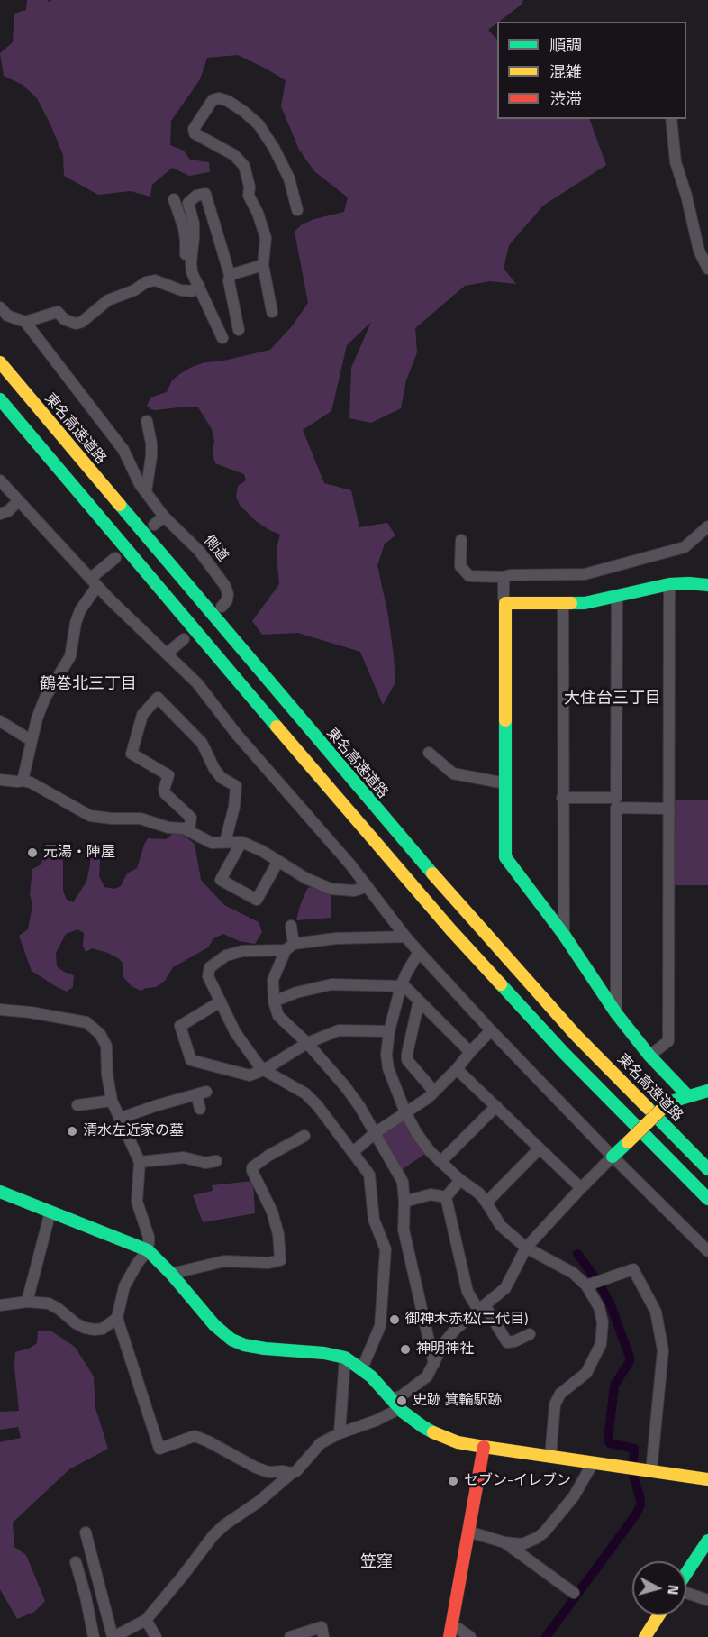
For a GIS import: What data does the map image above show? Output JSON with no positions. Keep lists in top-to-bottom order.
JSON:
{
  "streets": {
    "main road": ["東名高速道路"],
    "street": ["側道"]
  },
  "districts": ["鶴巻北三丁目", "大住台三丁目", "笠窪"],
  "places": [
    "元湯・陣屋",
    "清水左近家の墓",
    "御神木赤松(二代目)",
    "神明神社",
    "史跡 箕輪駅跡",
    "セブン-イレブン"
  ],
  "legend": ["順調", "混雑", "渋滞"],
  "north": "right"
}
